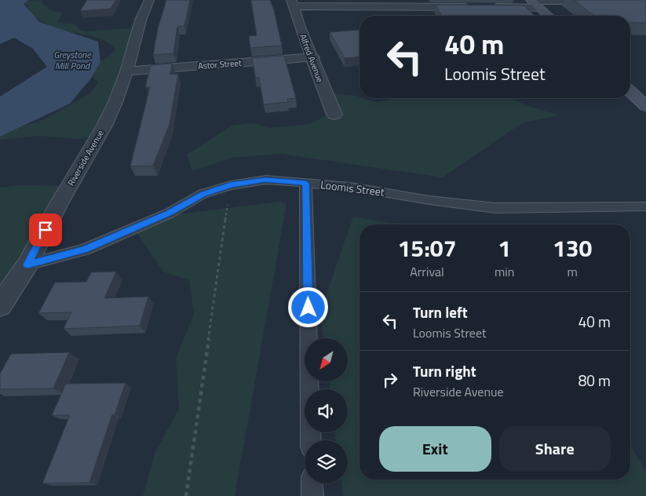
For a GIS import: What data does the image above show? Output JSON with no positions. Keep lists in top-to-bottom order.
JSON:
{
  "streets": {
    "street": ["Alfred Avenue", "Astor Street", "Riverside Avenue"],
    "lane": ["Loomis Street"]
  },
  "crossings": [
    ["Alfred Avenue", "Astor Street"],
    ["Astor Street", "Riverside Avenue"],
    ["Riverside Avenue", "Loomis Street"]
  ],
  "water": ["Greystone Mill Pond"],
  "north": "bottom left",
  "page": {
    "turn": ["40 m", "Loomis Street"],
    "eta": [
      "15:07",
      "Arrival",
      "1",
      "min",
      "130",
      "m"
    ],
    "list": [
      {
        "name": "Turn left",
        "note": "Loomis Street",
        "value": "40 m"
      },
      {
        "name": "Turn right",
        "note": "Riverside Avenue",
        "value": "80 m"
      }
    ],
    "buttons": ["Exit", "Share"]
  }
}
